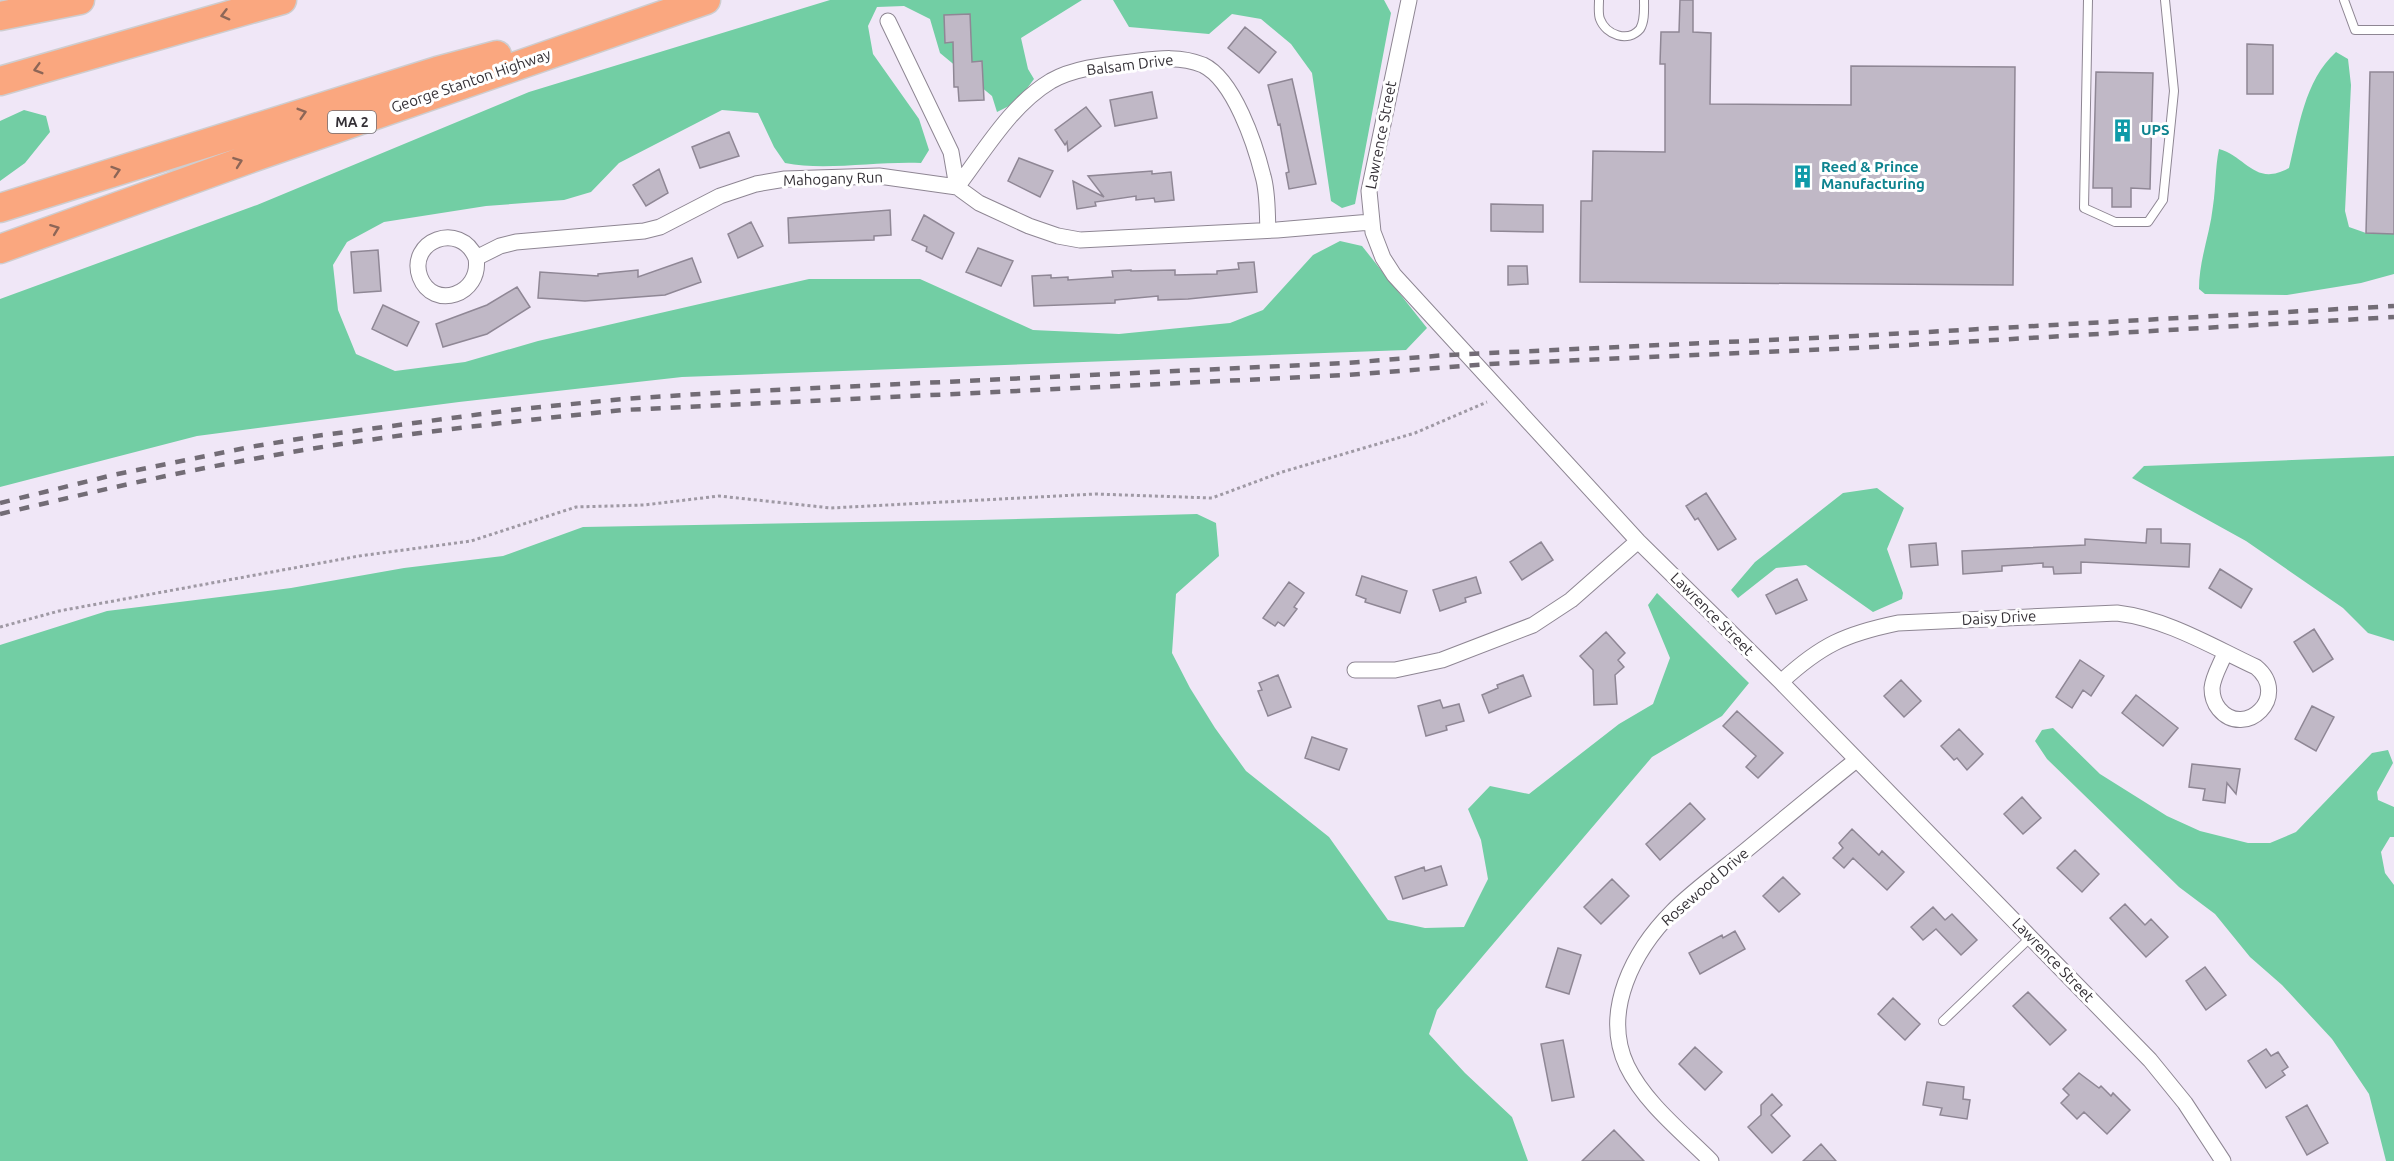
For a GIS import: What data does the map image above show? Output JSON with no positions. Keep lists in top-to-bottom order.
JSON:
{
  "streets": {
    "highway": ["George Stanton Highway", "MA 2"],
    "street": [
      "Balsam Drive",
      "Lawrence Street",
      "Mahogany Run",
      "Daisy Drive",
      "Rosewood Drive"
    ]
  },
  "crossings": [
    ["Balsam Drive", "Mahogany Run"],
    ["Lawrence Street", "Mahogany Run"],
    ["Lawrence Street", "Daisy Drive"],
    ["Lawrence Street", "Rosewood Drive"]
  ],
  "places": {
    "building": ["UPS", "Reed & Prince Manufacturing"]
  }
}
